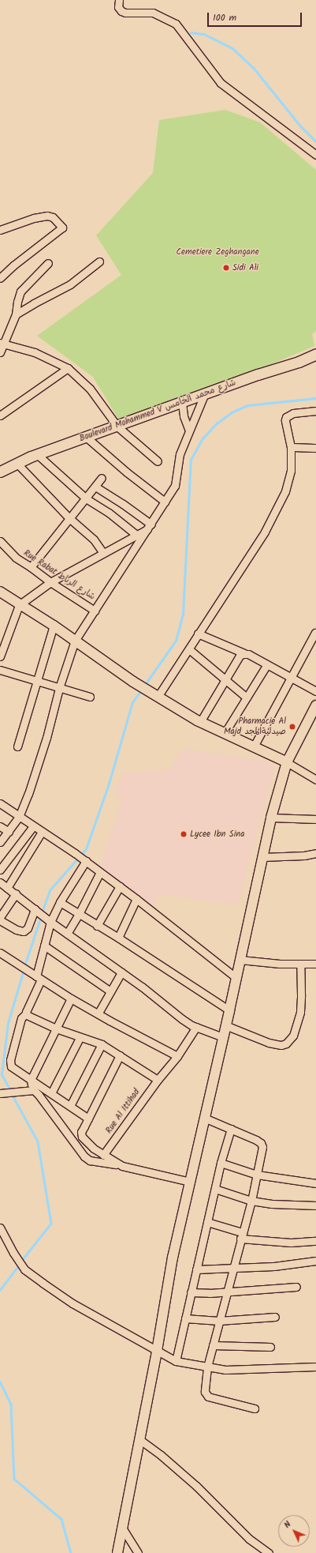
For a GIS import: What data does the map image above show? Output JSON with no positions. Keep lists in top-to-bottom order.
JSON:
{
  "streets": {
    "main road": ["Boulevard Mohammed V شارع محمد الخامس"],
    "street": ["Rue Rabat شارع الرباط", "Rue Al Ittihad"]
  },
  "parks": ["Cemetiere Zeghangane"],
  "places": ["Sidi Ali", "Pharmacie Al Majd صيدليةالمجد", "Lycee Ibn Sina"],
  "scale_bar": "100 m",
  "north": "top left"
}
